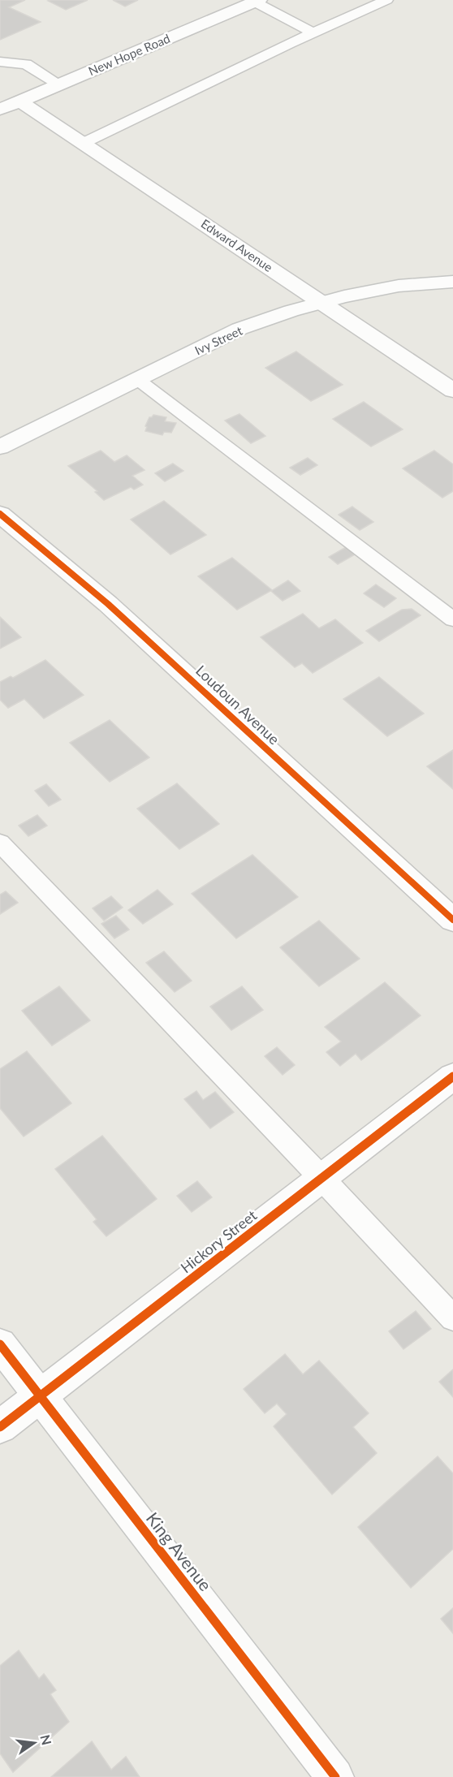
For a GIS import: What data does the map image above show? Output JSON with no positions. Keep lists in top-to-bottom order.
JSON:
{
  "streets": {
    "street": [
      "New Hope Road",
      "Edward Avenue",
      "Ivy Street",
      "Loudoun Avenue",
      "Hickory Street",
      "King Avenue"
    ]
  },
  "crossings": [
    ["New Hope Road", "Edward Avenue"],
    ["Edward Avenue", "Ivy Street"],
    ["Hickory Street", "King Avenue"]
  ],
  "north": "right"
}
